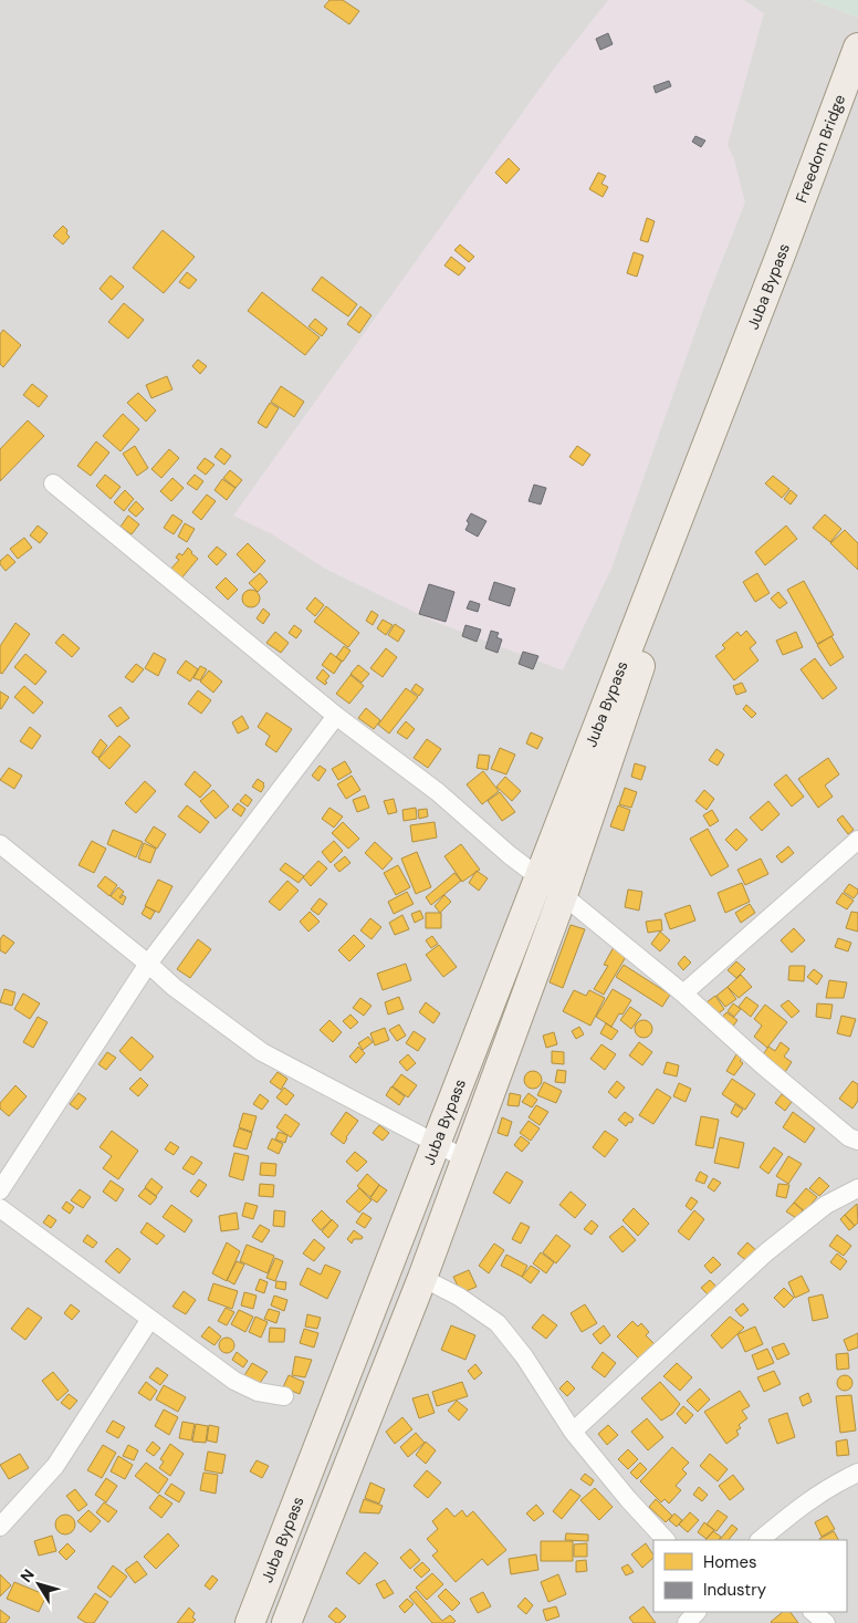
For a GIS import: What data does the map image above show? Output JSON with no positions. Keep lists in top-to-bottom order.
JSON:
{
  "streets": {
    "main road": ["Freedom Bridge", "Juba Bypass"]
  },
  "crossings": [
    ["Freedom Bridge", "Juba Bypass"]
  ],
  "legend": ["Homes", "Industry"],
  "north": "top left"
}
